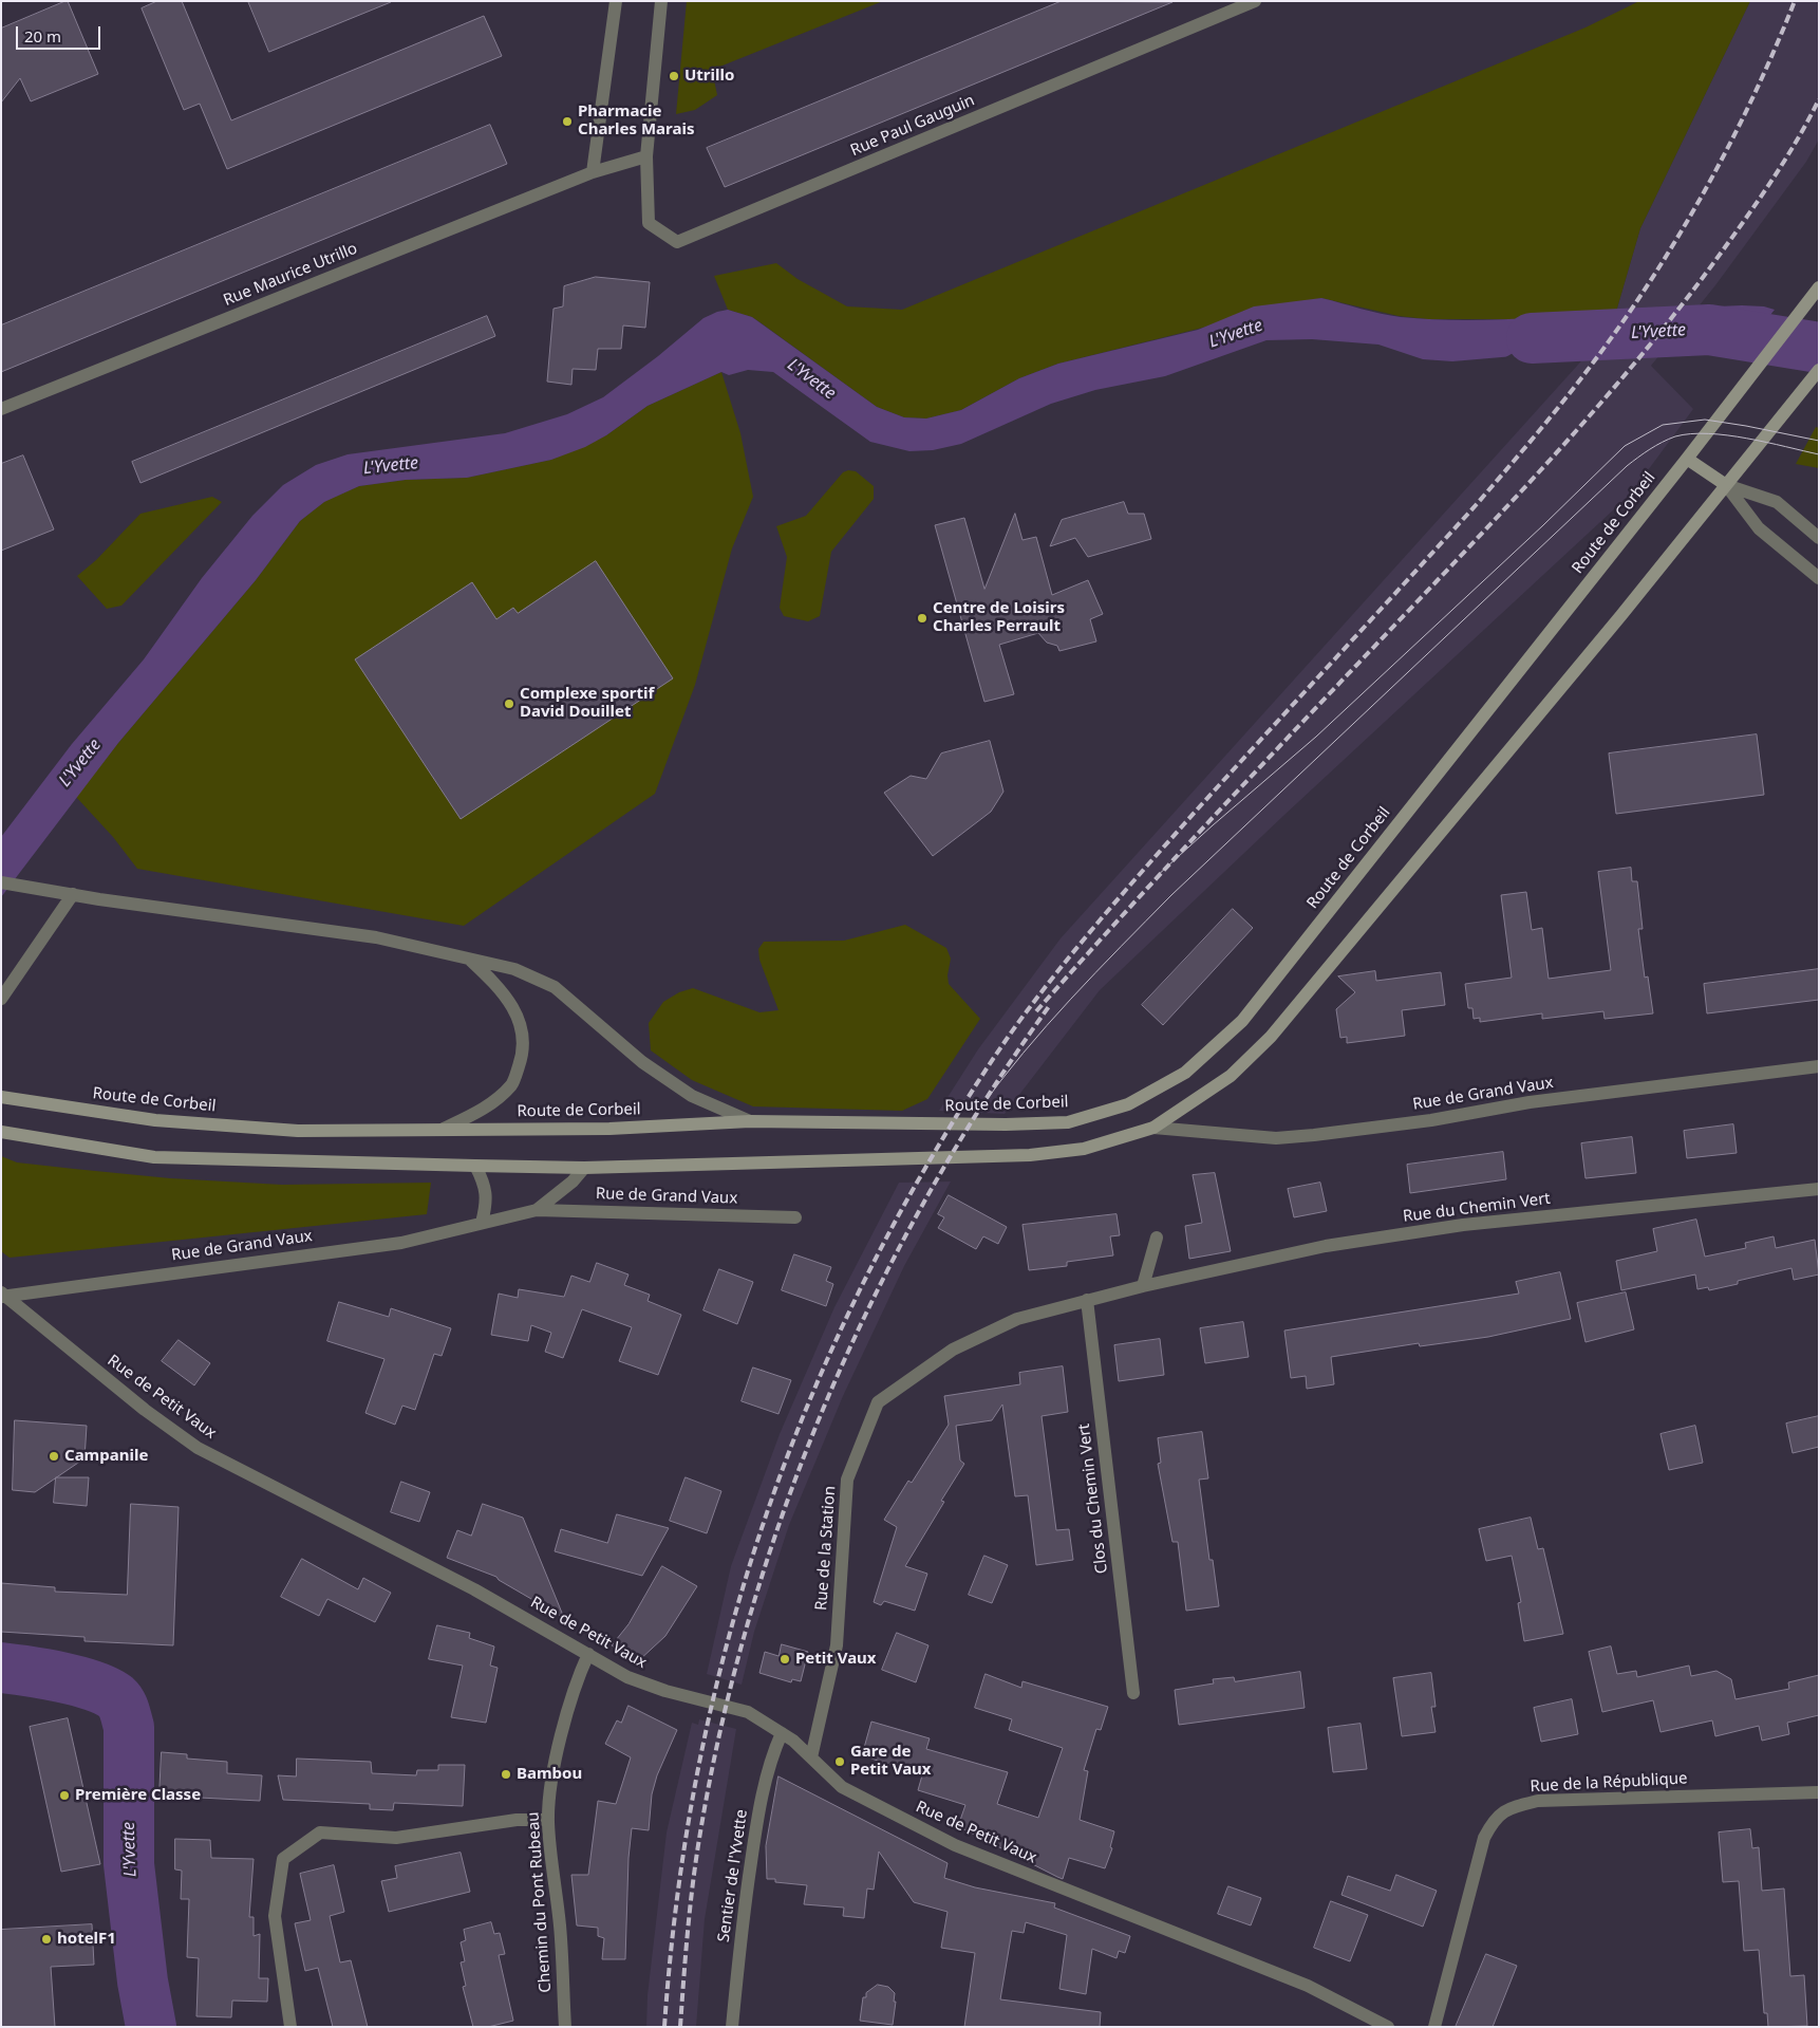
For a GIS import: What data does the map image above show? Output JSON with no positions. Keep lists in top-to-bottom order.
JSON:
{
  "streets": {
    "main road": ["Route de Corbeil"],
    "street": [
      "Rue Paul Gauguin",
      "Rue Maurice Utrillo",
      "Rue de Grand Vaux",
      "Rue du Chemin Vert",
      "Rue de Petit Vaux",
      "Clos du Chemin Vert",
      "Rue de la Station",
      "Rue de la République",
      "Sentier de l'Yvette",
      "Chemin du Pont Rubeau"
    ]
  },
  "crossings": [
    ["Rue Paul Gauguin", "Rue Maurice Utrillo"],
    ["Rue de Grand Vaux", "Rue de Petit Vaux"],
    ["Rue du Chemin Vert", "Rue de la Station"],
    ["Rue de Petit Vaux", "Rue de la Station"],
    ["Rue de Petit Vaux", "Sentier de l'Yvette"],
    ["Rue de Petit Vaux", "Chemin du Pont Rubeau"],
    ["Clos du Chemin Vert", "Rue de la Station"]
  ],
  "water": ["L'Yvette"],
  "places": [
    "Utrillo",
    "Pharmacie Charles Marais",
    "Centre de Loisirs Charles Perrault",
    "Complexe sportif David Douillet",
    "Campanile",
    "Petit Vaux",
    "Gare de Petit Vaux",
    "Bambou",
    "Première Classe",
    "hotelF1"
  ],
  "scale_bar": "20 m"
}
